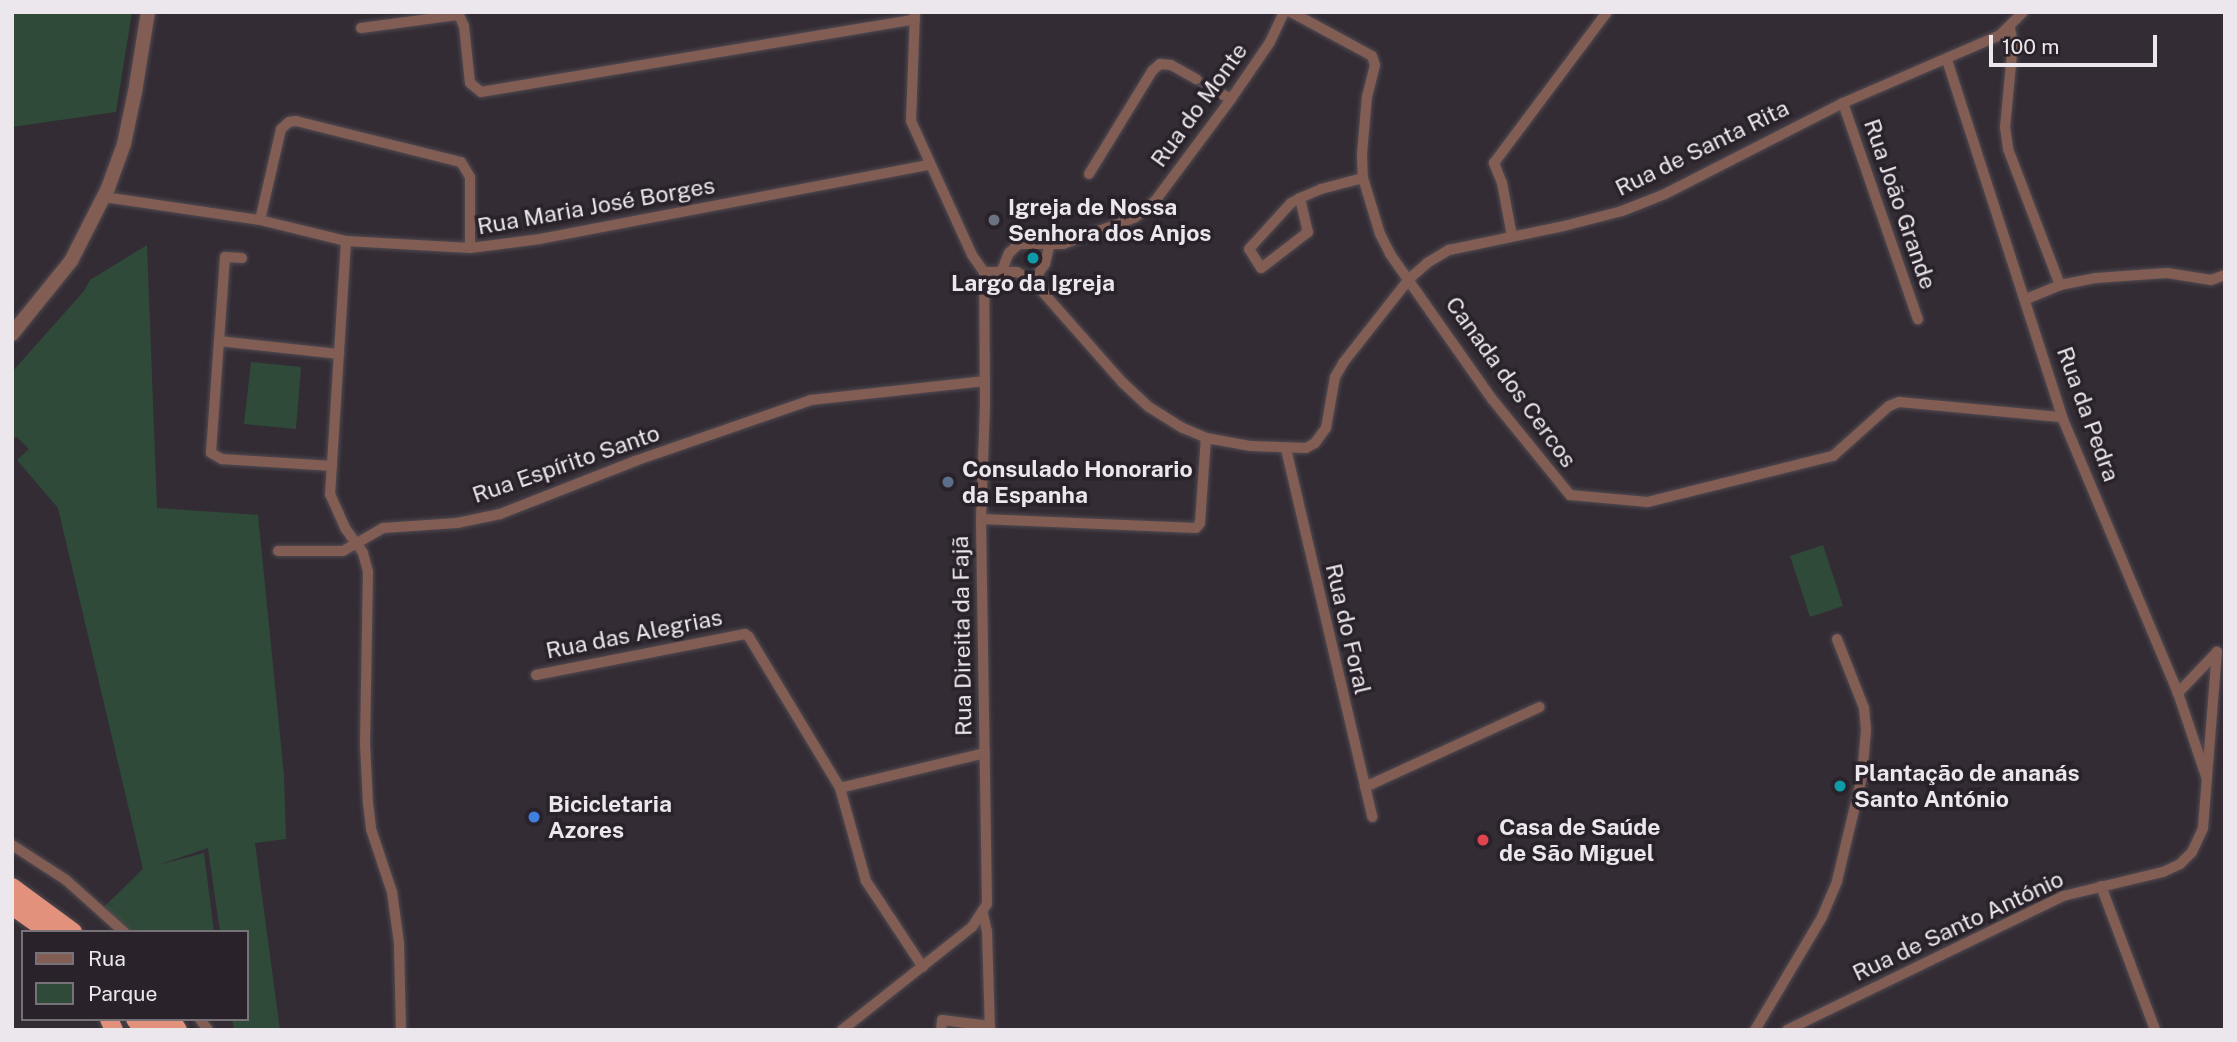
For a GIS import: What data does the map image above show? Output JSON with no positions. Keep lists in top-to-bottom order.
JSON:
{
  "streets": {
    "street": [
      "Rua do Monte",
      "Rua de Santa Rita",
      "Rua João Grande",
      "Rua Maria José Borges",
      "Canada dos Cercos",
      "Rua da Pedra",
      "Rua Espírito Santo",
      "Rua do Foral",
      "Rua das Alegrias",
      "Rua Direita da Fajã",
      "Rua de Santo António"
    ]
  },
  "crossings": [
    ["Rua de Santa Rita", "Rua João Grande"],
    ["Rua de Santa Rita", "Canada dos Cercos"],
    ["Rua de Santa Rita", "Rua da Pedra"],
    ["Rua de Santa Rita", "Rua do Foral"],
    ["Canada dos Cercos", "Rua da Pedra"],
    ["Rua da Pedra", "Rua de Santo António"],
    ["Rua Espírito Santo", "Rua Direita da Fajã"]
  ],
  "places": [
    "Igreja de Nossa Senhora dos Anjos",
    "Largo da Igreja",
    "Consulado Honorario da Espanha",
    "Plantação de ananás Santo António",
    "Bicicletaria Azores",
    "Casa de Saúde de São Miguel"
  ],
  "legend": ["Rua", "Parque"],
  "scale_bar": "100 m"
}
